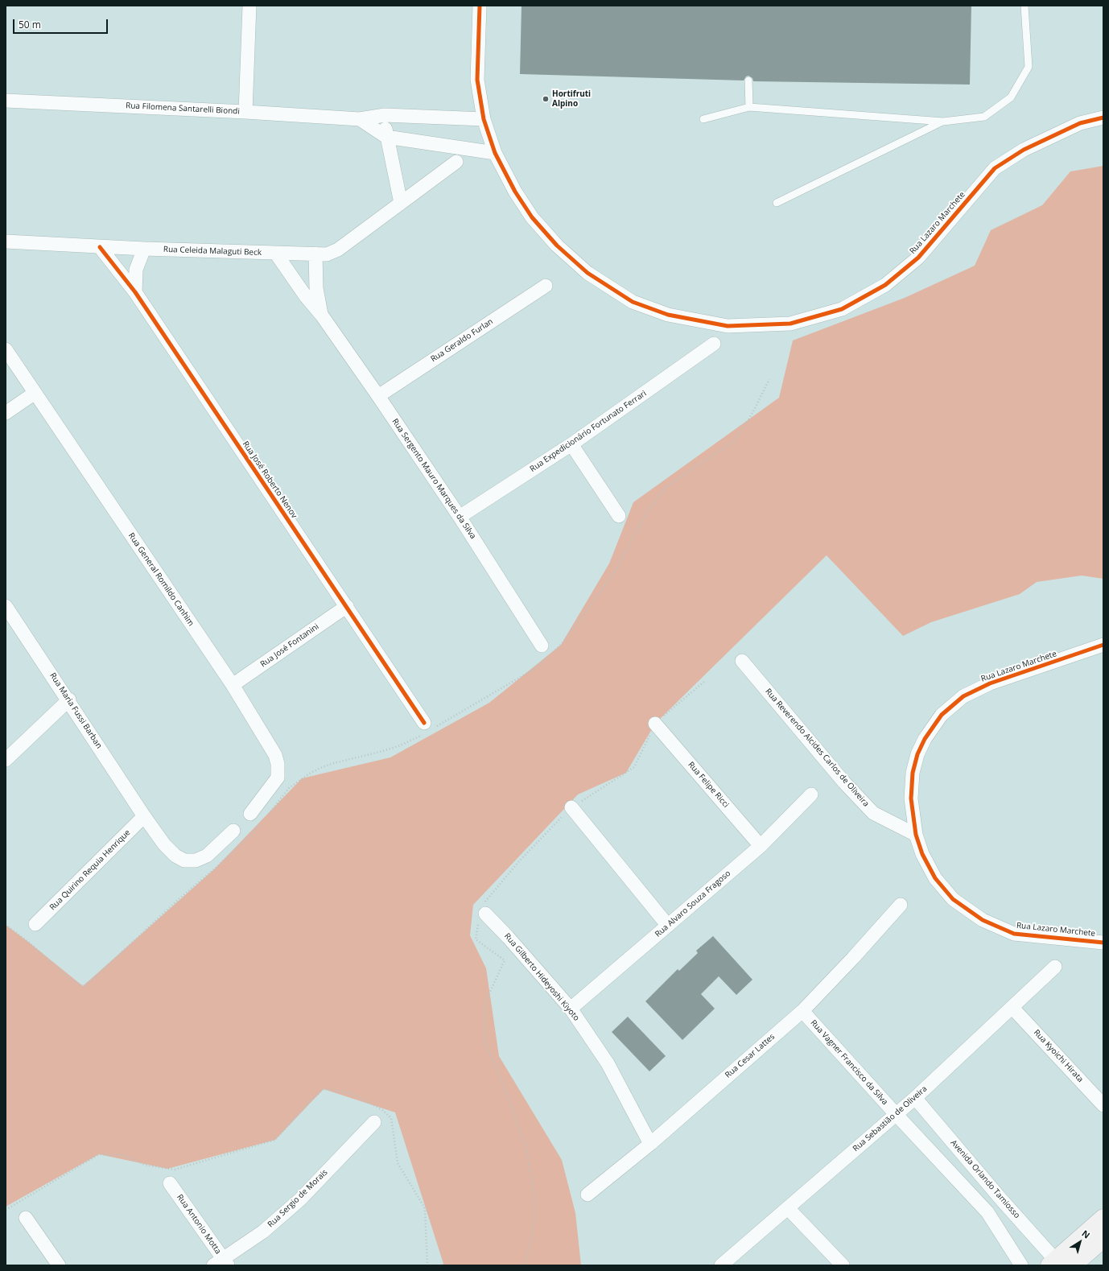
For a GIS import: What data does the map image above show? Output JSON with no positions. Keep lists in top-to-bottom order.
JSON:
{
  "streets": {
    "street": [
      "Rua Filomena Santarelli Biondi",
      "Rua Lazaro Marchete",
      "Rua Celeida Malaguti Beck",
      "Rua Geraldo Furlan",
      "Rua Expedicionário Fortunato Ferrari",
      "Rua Sergento Mauro Marques da Silva",
      "Rua José Roberto Nenov",
      "Rua General Romildo Canhim",
      "Rua José Fontanini",
      "Rua Maria Fussi Barban",
      "Rua Reverendo Alcides Carlos de Oliveira",
      "Rua Felipe Ricci",
      "Rua Quirino Requia Henrique",
      "Rua Alvaro Souza Fragoso",
      "Rua Gilberto Hideyoshi Kiyoto",
      "Rua Cesar Lattes",
      "Rua Kyoichi Hirata",
      "Rua Vagner Francisco da Silva",
      "Rua Sebastião de Oliveira",
      "Avenida Orlando Tamiosso",
      "Rua Sergio de Morais",
      "Rua Antonio Motta"
    ]
  },
  "crossings": [
    ["Rua Filomena Santarelli Biondi", "Rua Lazaro Marchete"],
    ["Rua Lazaro Marchete", "Rua Reverendo Alcides Carlos de Oliveira"],
    ["Rua Celeida Malaguti Beck", "Rua Sergento Mauro Marques da Silva"],
    ["Rua Celeida Malaguti Beck", "Rua José Roberto Nenov"],
    ["Rua Geraldo Furlan", "Rua Sergento Mauro Marques da Silva"],
    ["Rua Expedicionário Fortunato Ferrari", "Rua Sergento Mauro Marques da Silva"],
    ["Rua José Roberto Nenov", "Rua José Fontanini"],
    ["Rua General Romildo Canhim", "Rua José Fontanini"],
    ["Rua Maria Fussi Barban", "Rua Quirino Requia Henrique"],
    ["Rua Felipe Ricci", "Rua Alvaro Souza Fragoso"],
    ["Rua Alvaro Souza Fragoso", "Rua Gilberto Hideyoshi Kiyoto"],
    ["Rua Gilberto Hideyoshi Kiyoto", "Rua Cesar Lattes"],
    ["Rua Cesar Lattes", "Rua Vagner Francisco da Silva"],
    ["Rua Kyoichi Hirata", "Rua Sebastião de Oliveira"],
    ["Rua Vagner Francisco da Silva", "Rua Sebastião de Oliveira"],
    ["Rua Sebastião de Oliveira", "Avenida Orlando Tamiosso"],
    ["Rua Sergio de Morais", "Rua Antonio Motta"]
  ],
  "places": ["Hortifruti Alpino"],
  "scale_bar": "50 m",
  "north": "top right"
}
